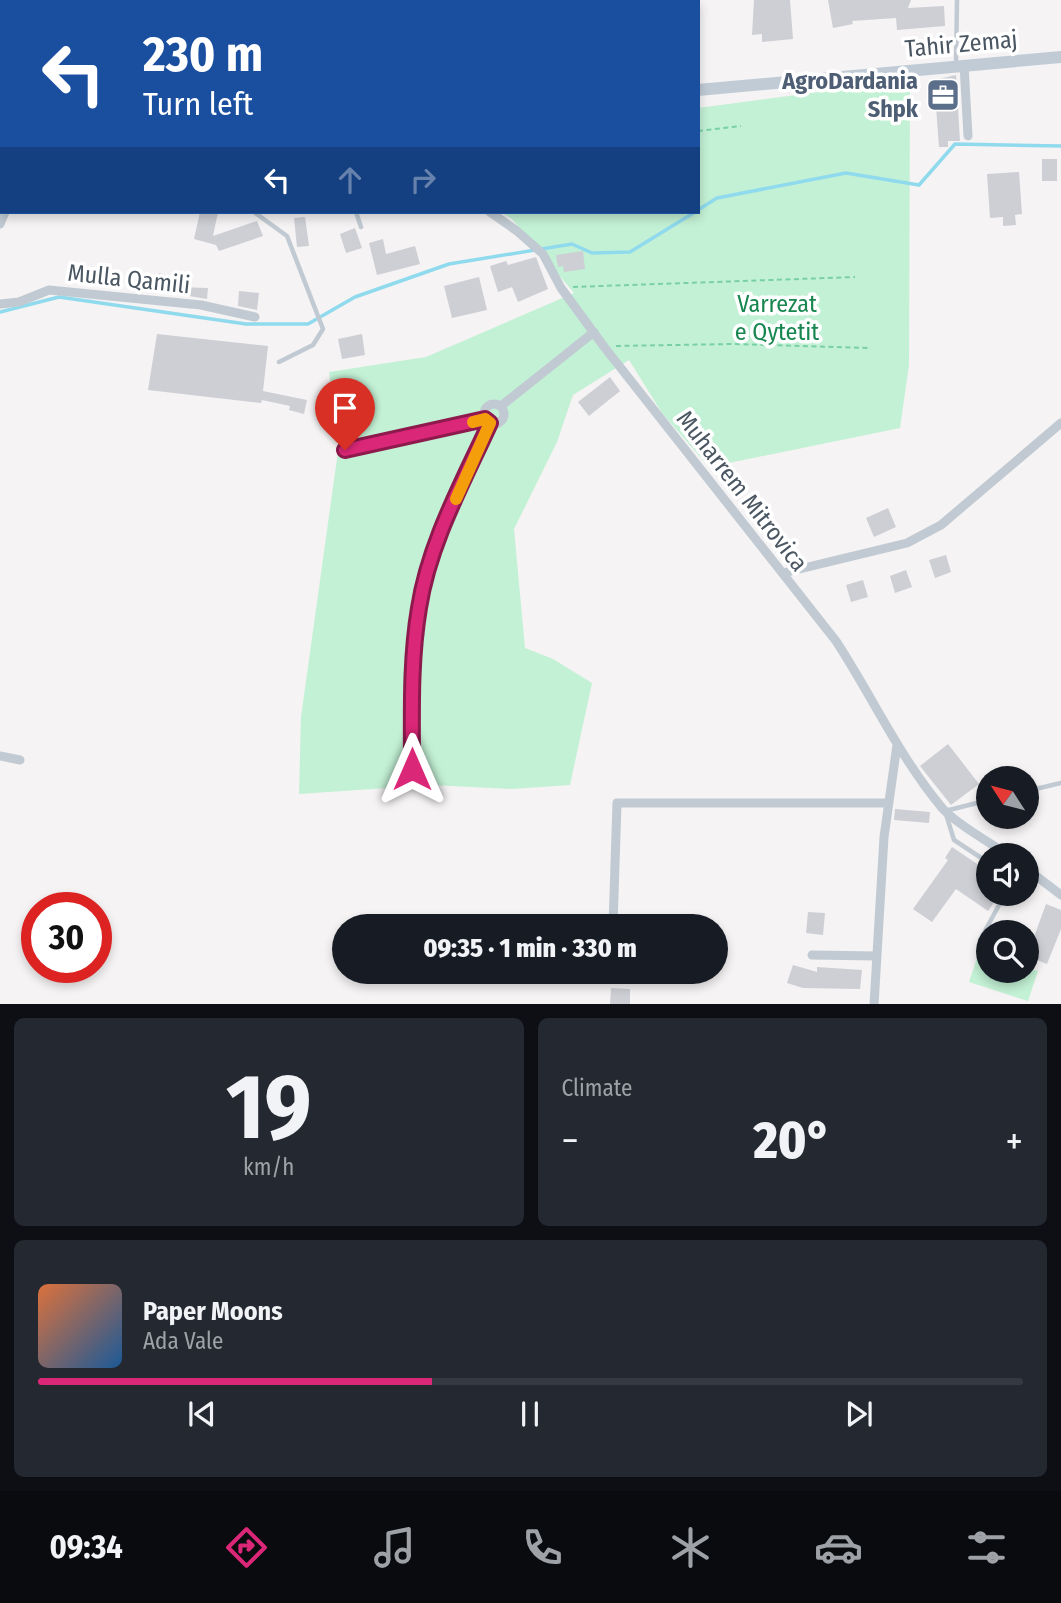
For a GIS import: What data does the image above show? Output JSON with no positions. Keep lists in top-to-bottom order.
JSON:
{
  "streets": {
    "main road": ["Tahir Zemaj"],
    "street": ["Mulla Qamili", "Muharrem Mitrovica"]
  },
  "parks": ["Varrezat e Qytetit"],
  "places": {
    "office": ["AgroDardania Shpk"]
  },
  "north": "top left",
  "page": {
    "turn": ["230 m", "Turn left"],
    "limit": "30",
    "trip": "09:35 · 1 min · 330 m",
    "tile": [
      ["19", "km/h"],
      "Climate"
    ],
    "heat": ["−", "20°", "+"],
    "song": ["Paper Moons", "Ada Vale"],
    "tabs": "09:34"
  }
}
